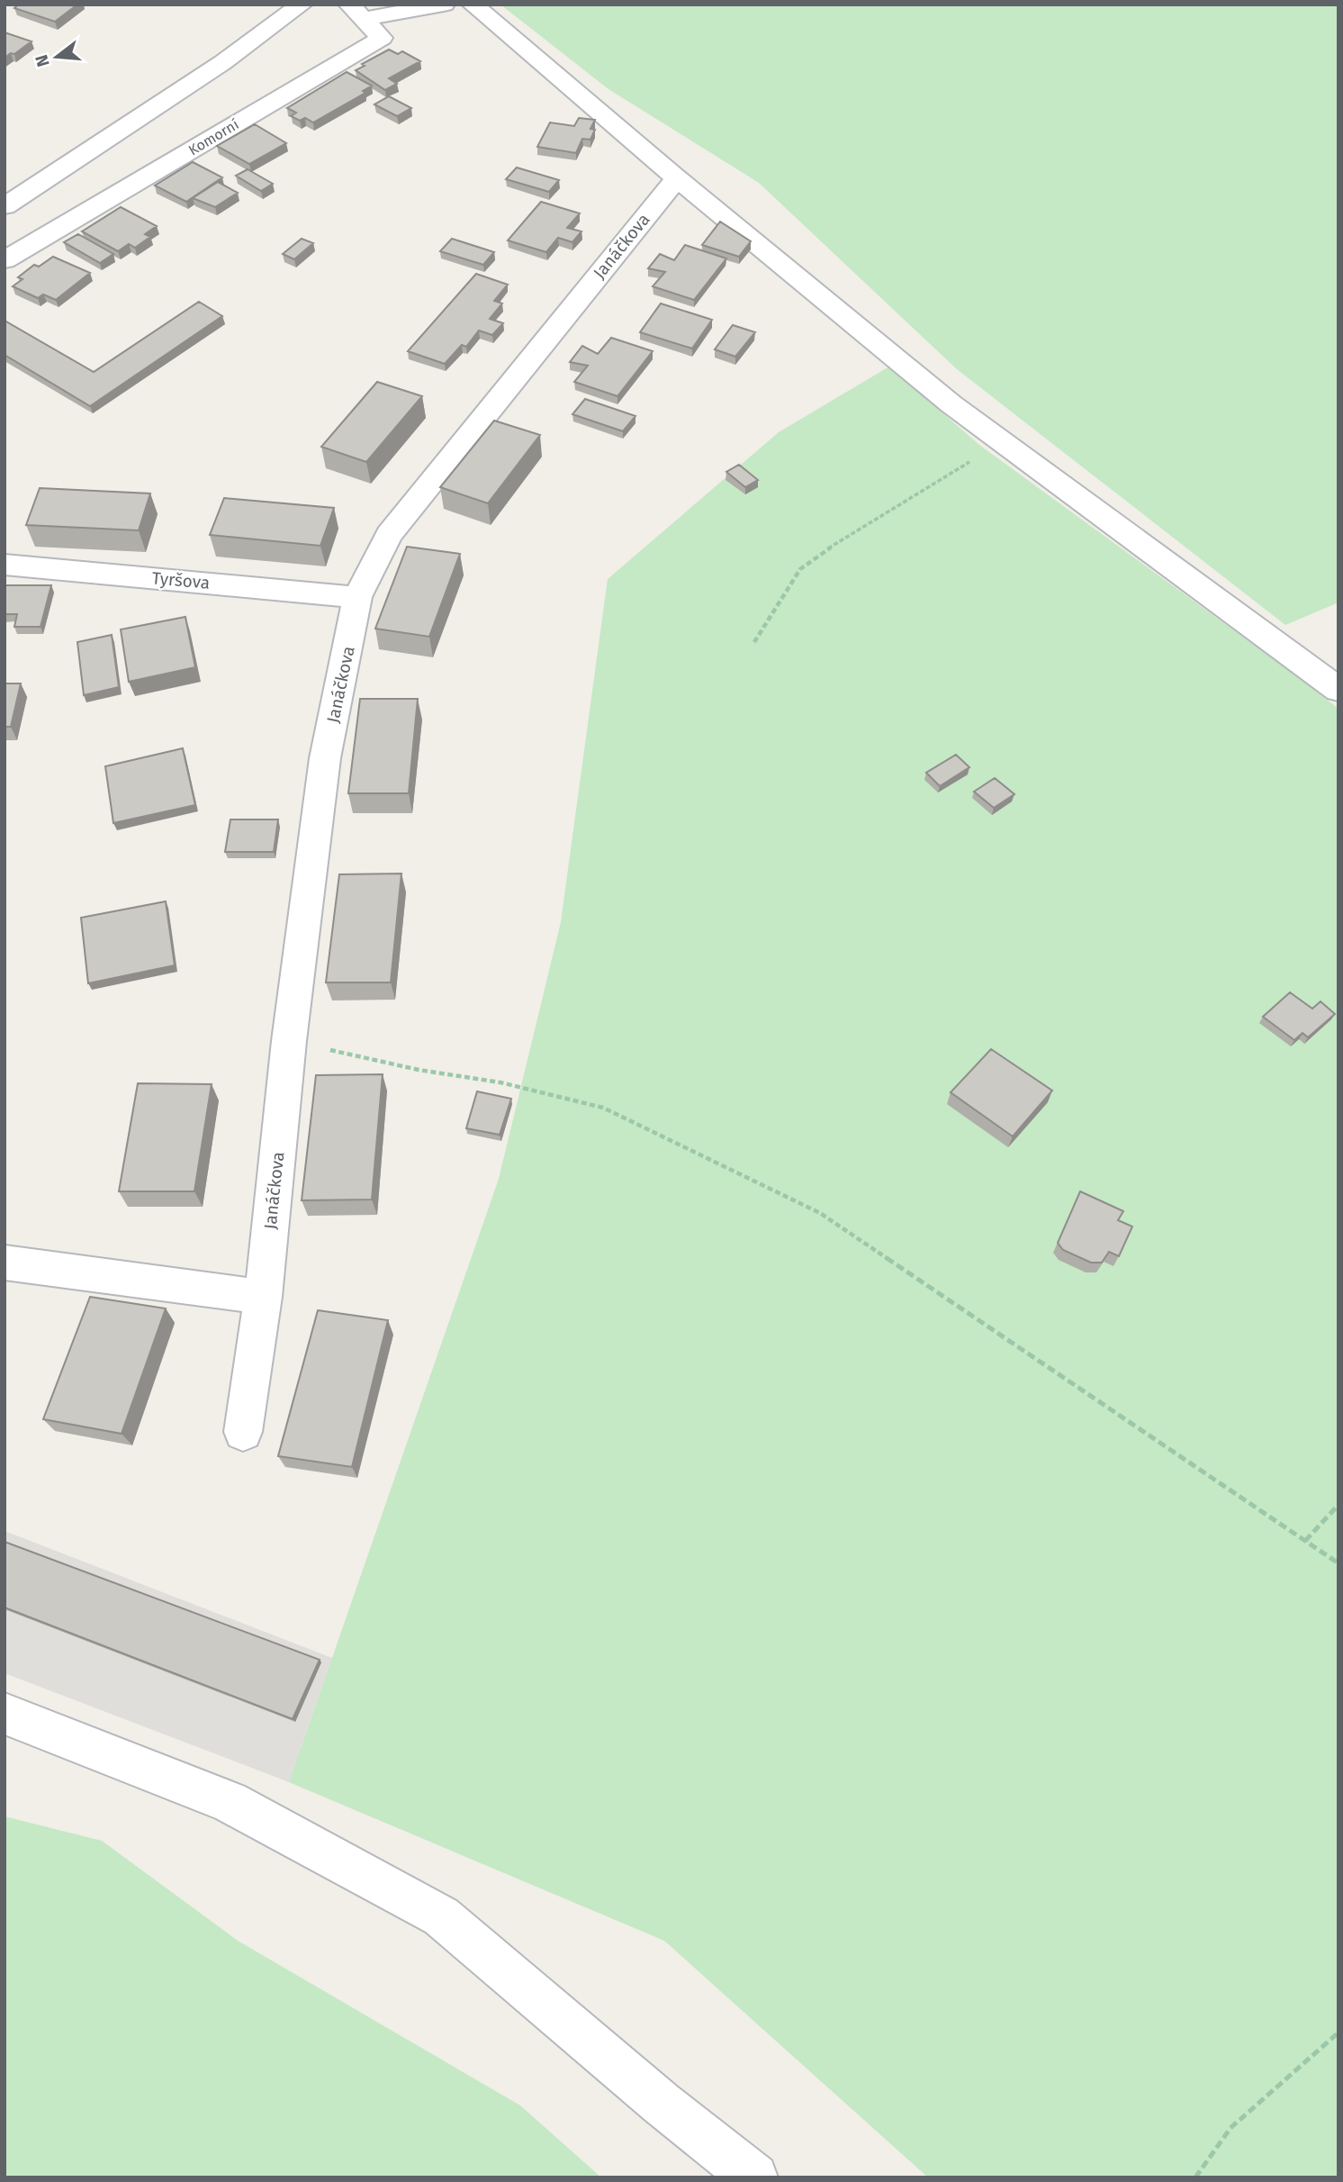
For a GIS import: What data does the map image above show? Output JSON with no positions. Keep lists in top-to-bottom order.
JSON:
{
  "streets": {
    "street": ["Komorní", "Janáčkova", "Tyršova"]
  },
  "crossings": [
    ["Janáčkova", "Tyršova"]
  ],
  "north": "left"
}
